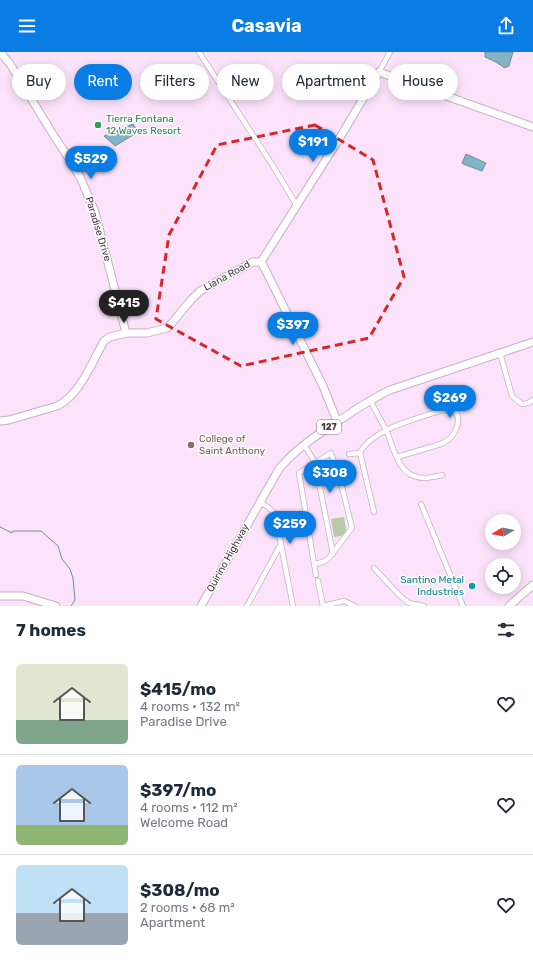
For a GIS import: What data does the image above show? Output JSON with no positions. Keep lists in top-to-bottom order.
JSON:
{
  "streets": {
    "street": [
      "Paradise Drive",
      "Liana Road",
      "127",
      "Quirino Highway"
    ]
  },
  "crossings": [
    ["Paradise Drive", "Liana Road"]
  ],
  "places": ["Tierra Fontana 12 Waves Resort", "College of Saint Anthony", "Santino Metal Industries"],
  "north": "left",
  "page": {
    "header": "Casavia",
    "chip": [
      "Buy",
      "Rent",
      "Filters",
      "New",
      "Apartment",
      "House"
    ],
    "price": [
      "$191",
      "$529",
      "$415",
      "$397",
      "$269",
      "$308",
      "$259"
    ],
    "heading": "7 homes",
    "list": [
      {
        "name": "$415/mo",
        "note": "4 rooms · 132 m² · Paradise Drive"
      },
      {
        "name": "$397/mo",
        "note": "4 rooms · 112 m² · Welcome Road"
      },
      {
        "name": "$308/mo",
        "note": "2 rooms · 68 m² · Apartment"
      }
    ]
  }
}
